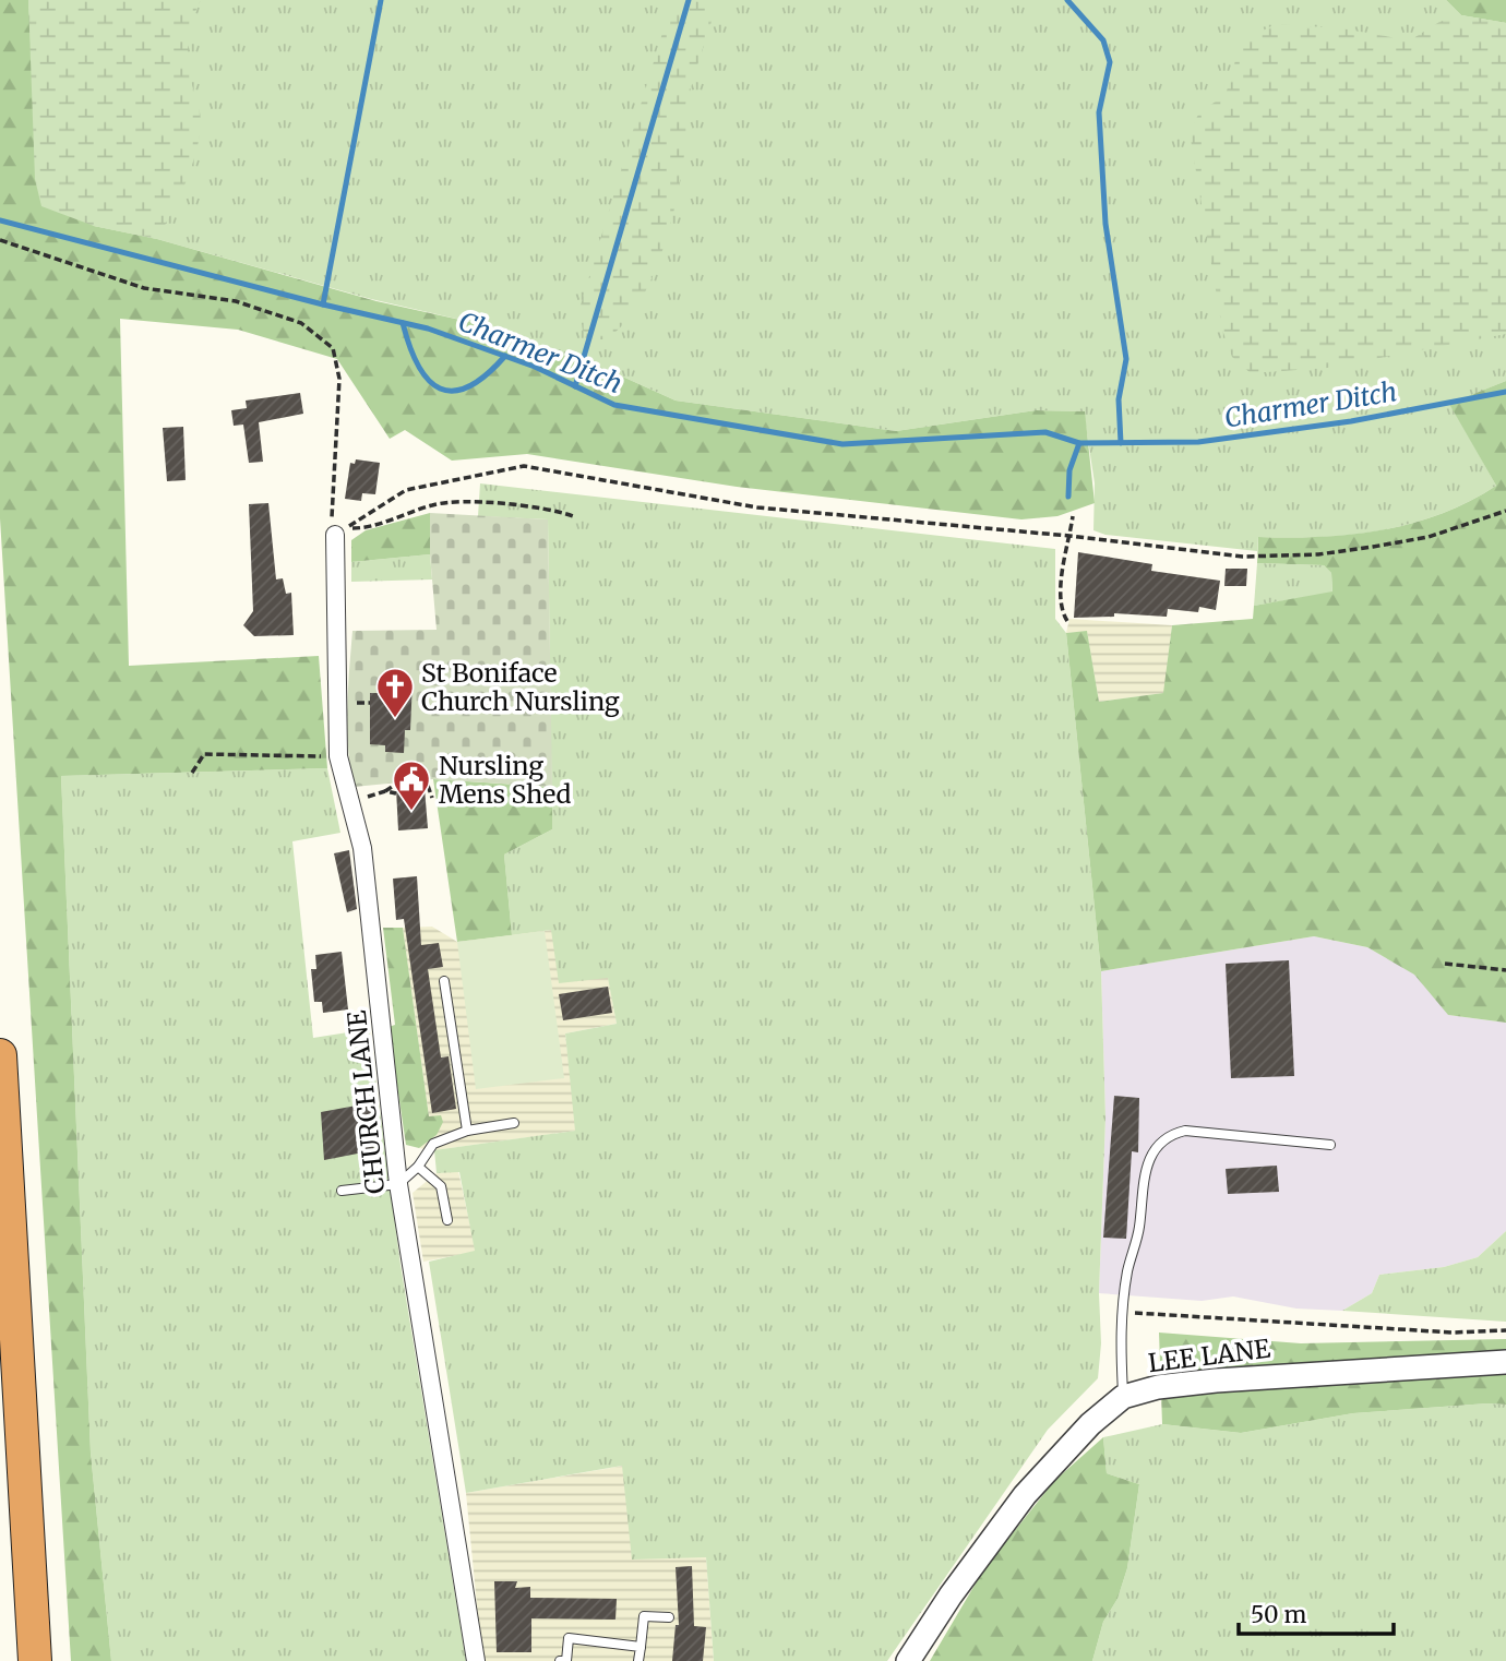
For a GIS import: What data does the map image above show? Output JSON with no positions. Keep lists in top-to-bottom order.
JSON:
{
  "streets": {
    "street": ["CHURCH LANE", "LEE LANE"]
  },
  "water": ["Charmer Ditch"],
  "places": {
    "church": ["St Boniface Church Nursling"],
    "public building": ["Nursling Mens Shed"]
  },
  "scale_bar": "50 m"
}
